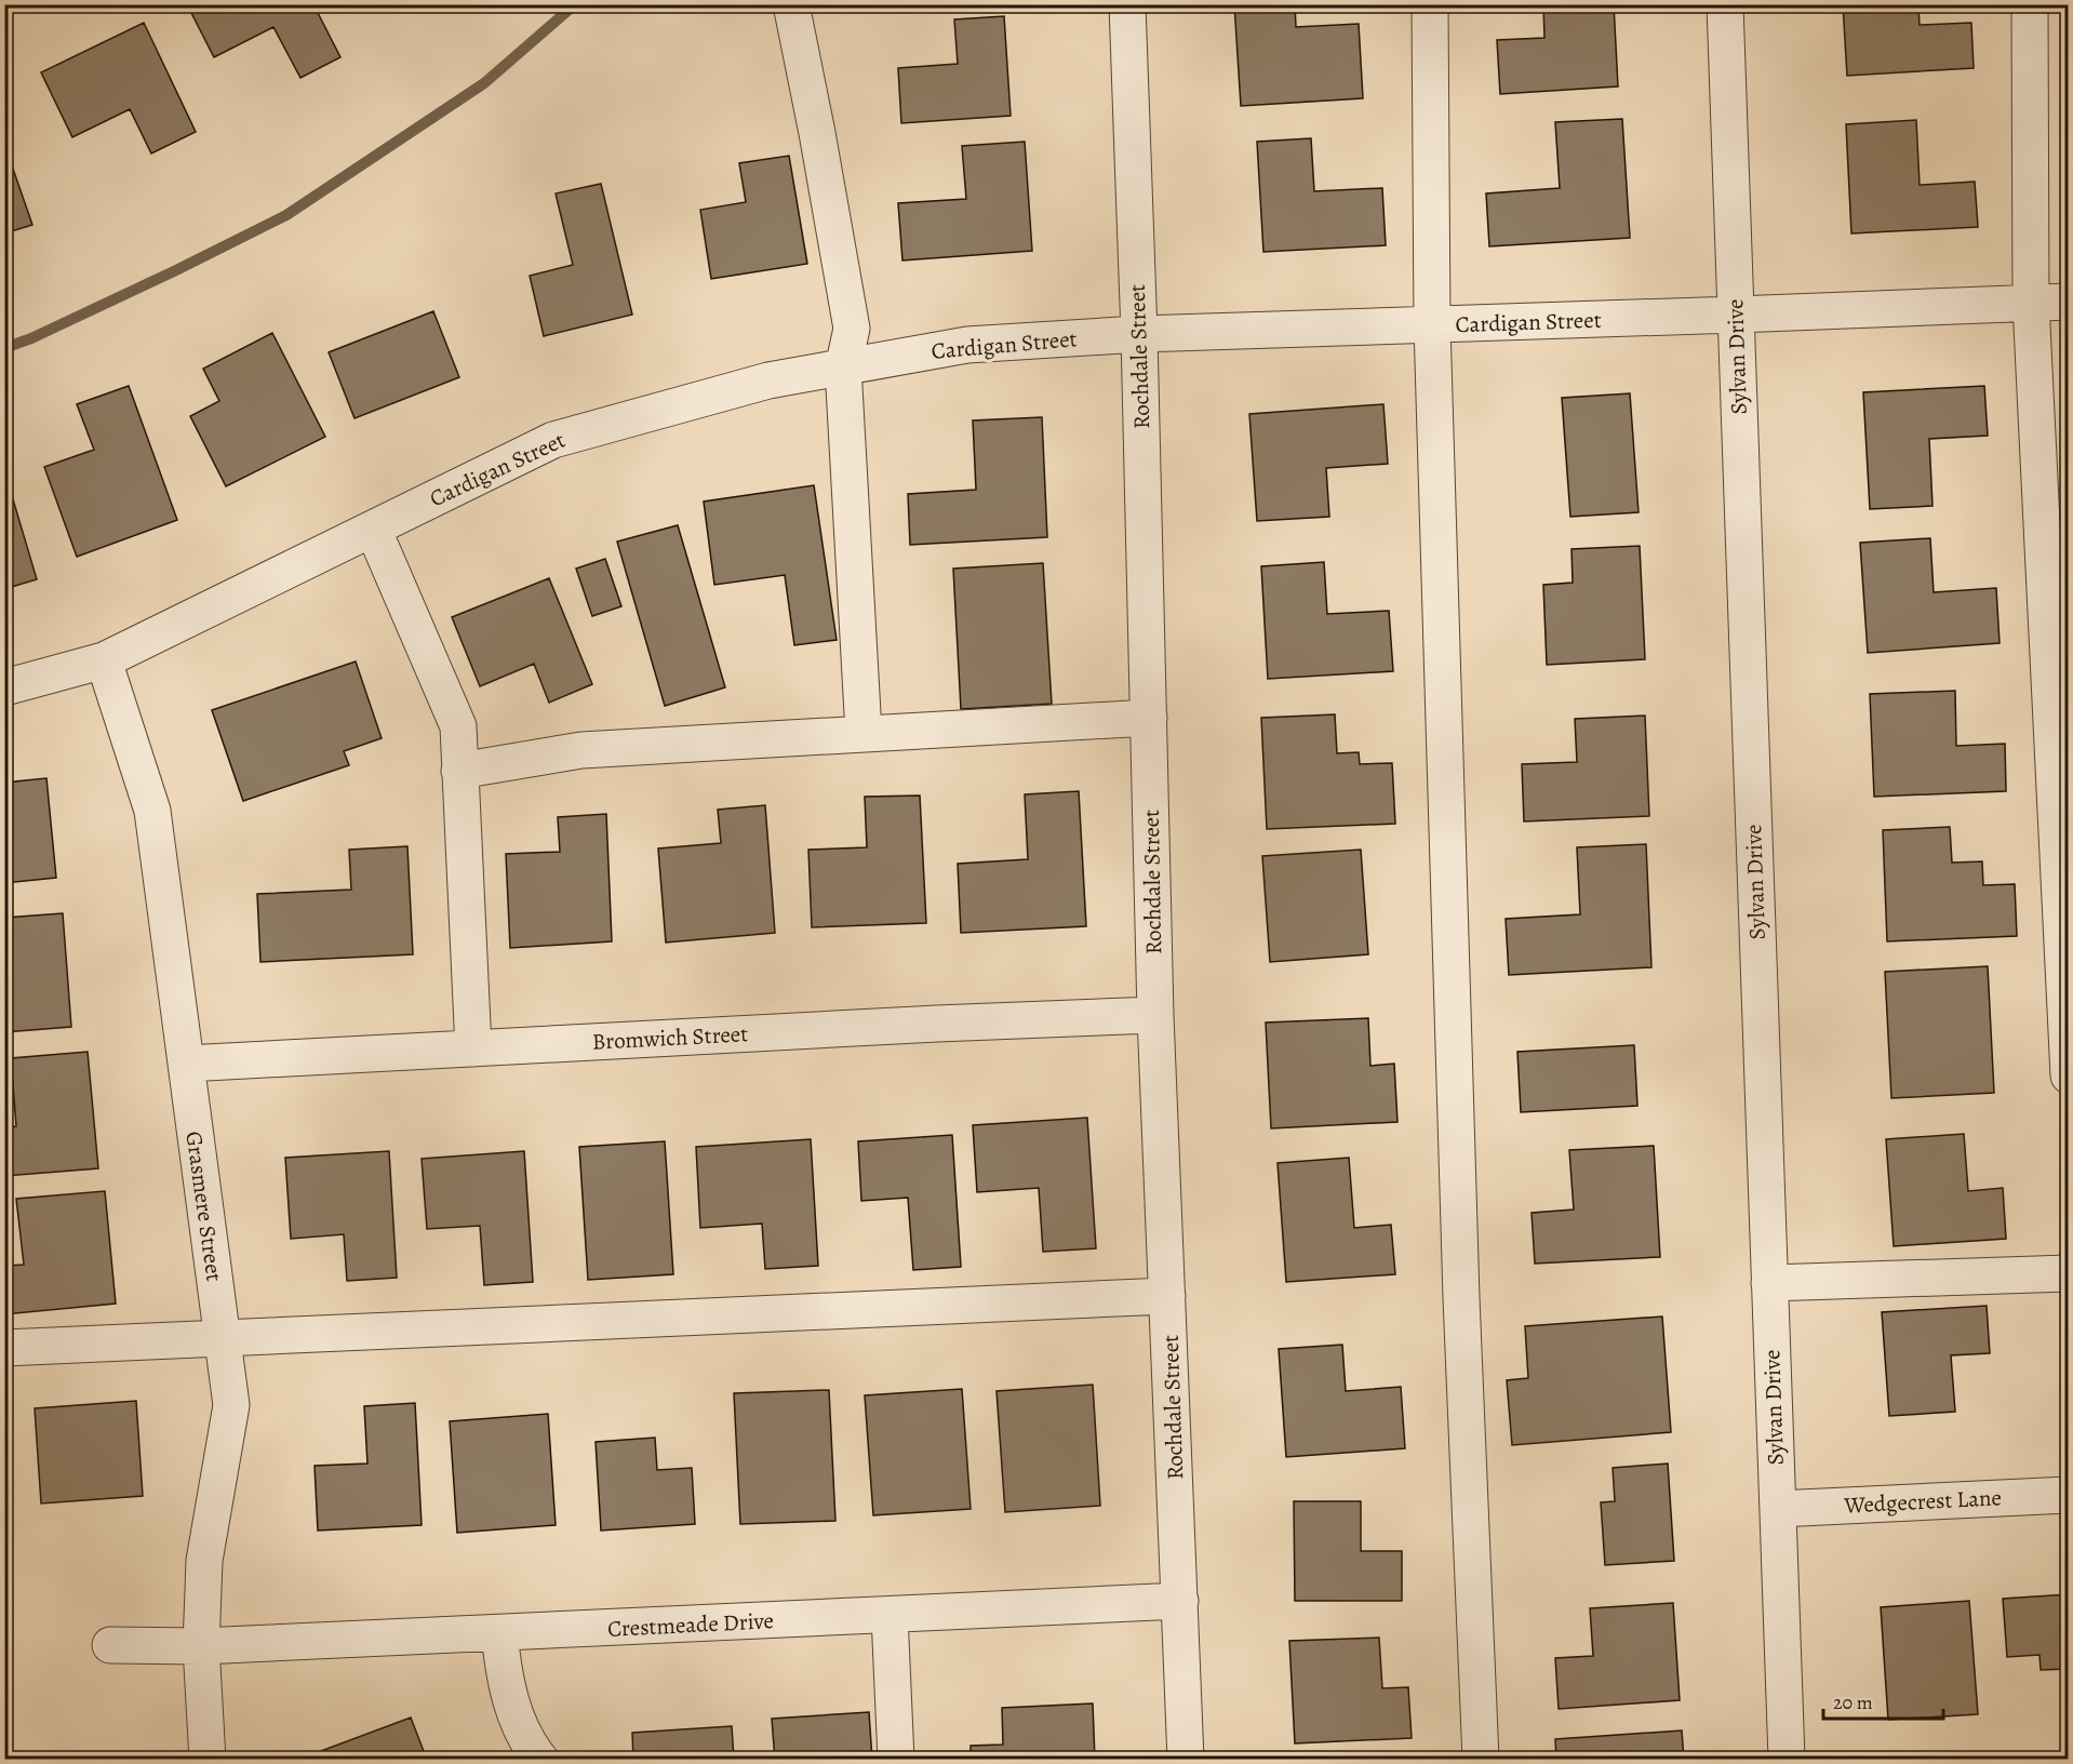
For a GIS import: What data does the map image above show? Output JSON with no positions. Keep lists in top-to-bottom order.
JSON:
{
  "streets": {
    "street": [
      "Cardigan Street",
      "Rochdale Street",
      "Sylvan Drive",
      "Bromwich Street",
      "Grasmere Street",
      "Wedgecrest Lane",
      "Crestmeade Drive"
    ]
  },
  "crossings": [
    ["Cardigan Street", "Rochdale Street"],
    ["Cardigan Street", "Sylvan Drive"],
    ["Cardigan Street", "Grasmere Street"],
    ["Rochdale Street", "Bromwich Street"],
    ["Rochdale Street", "Crestmeade Drive"],
    ["Sylvan Drive", "Wedgecrest Lane"],
    ["Bromwich Street", "Grasmere Street"],
    ["Grasmere Street", "Crestmeade Drive"]
  ],
  "scale_bar": "20 m"
}
